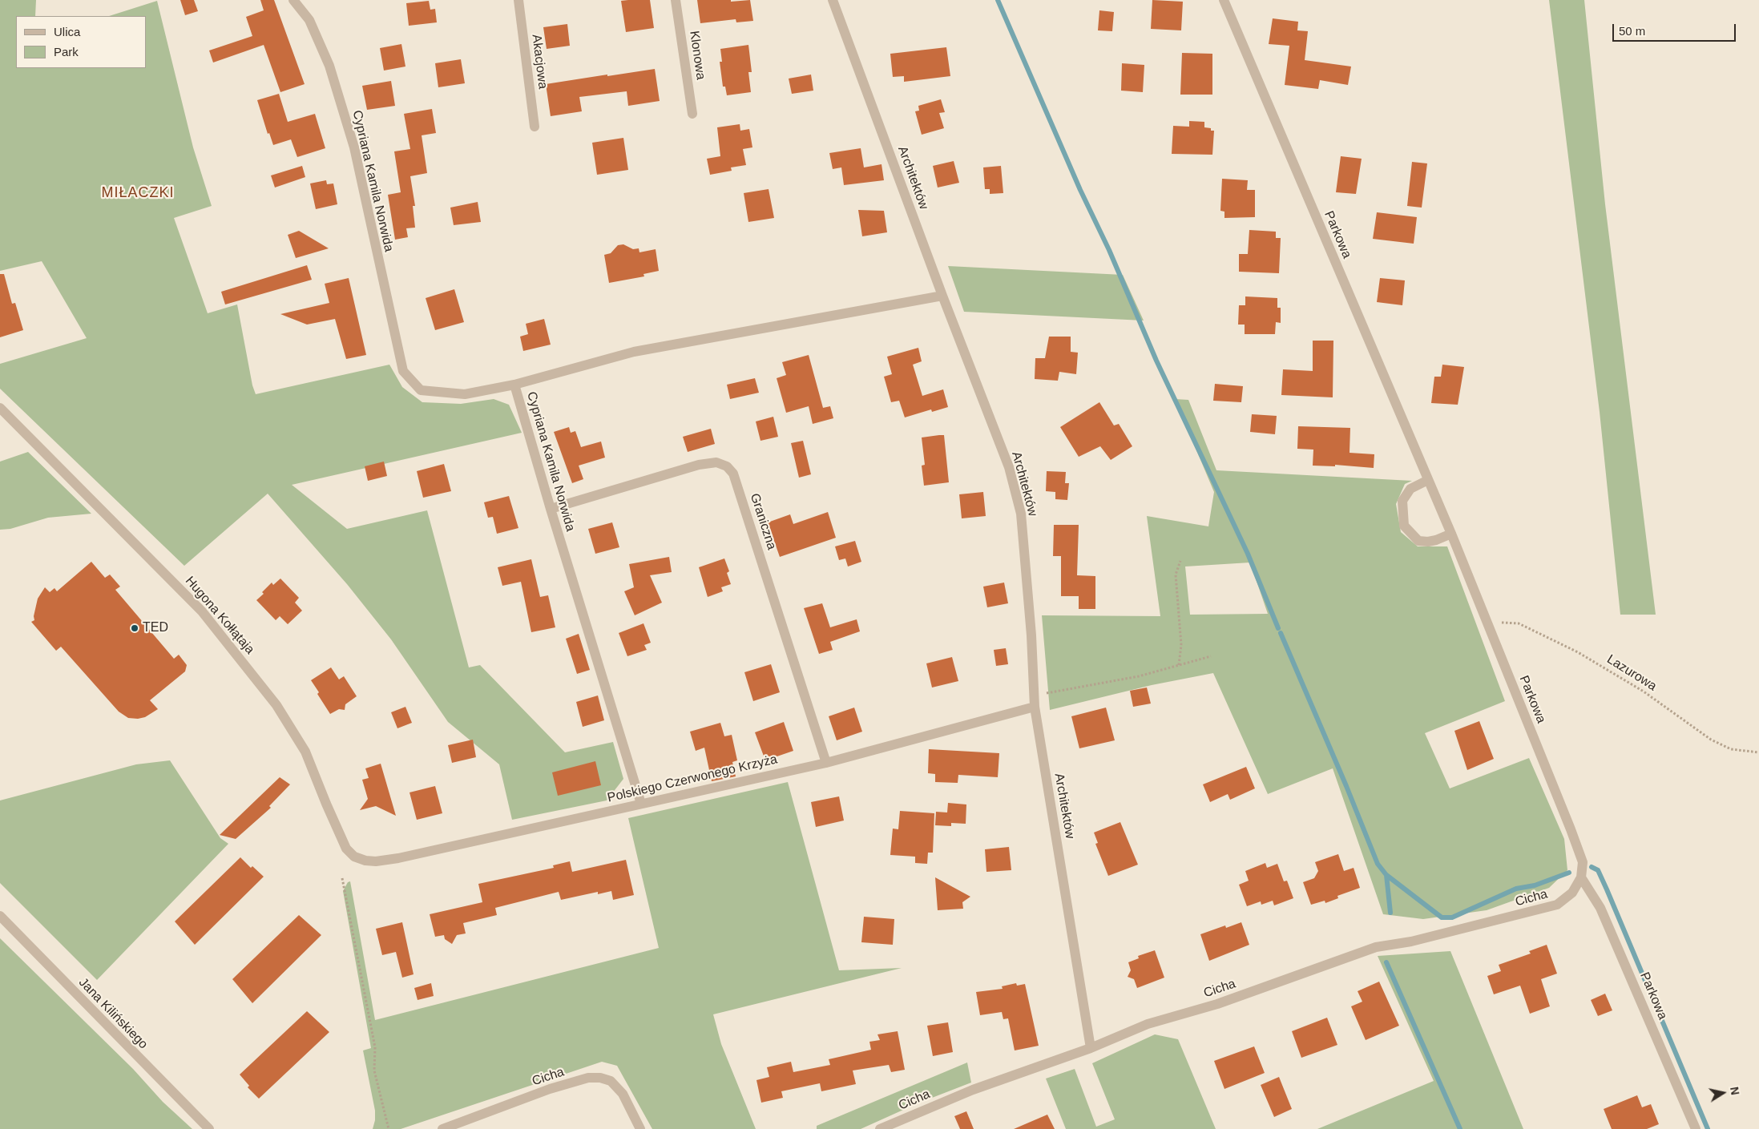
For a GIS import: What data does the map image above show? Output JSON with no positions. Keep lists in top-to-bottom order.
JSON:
{
  "streets": {
    "street": [
      "Klonowa",
      "Akacjowa",
      "Architektów",
      "Cypriana Kamila Norwida",
      "Parkowa",
      "Graniczna",
      "Hugona Kołłątaja",
      "Polskiego Czerwonego Krzyża",
      "Cicha",
      "Jana Kilińskiego"
    ],
    "path": ["Lazurowa"]
  },
  "crossings": [
    ["Architektów", "Polskiego Czerwonego Krzyża"],
    ["Architektów", "Cicha"],
    ["Cypriana Kamila Norwida", "Graniczna"],
    ["Cypriana Kamila Norwida", "Polskiego Czerwonego Krzyża"],
    ["Parkowa", "Lazurowa"],
    ["Parkowa", "Cicha"],
    ["Graniczna", "Polskiego Czerwonego Krzyża"],
    ["Hugona Kołłątaja", "Polskiego Czerwonego Krzyża"]
  ],
  "districts": ["MIŁACZKI"],
  "places": ["TED"],
  "legend": ["Ulica", "Park"],
  "scale_bar": "50 m",
  "north": "right"
}
